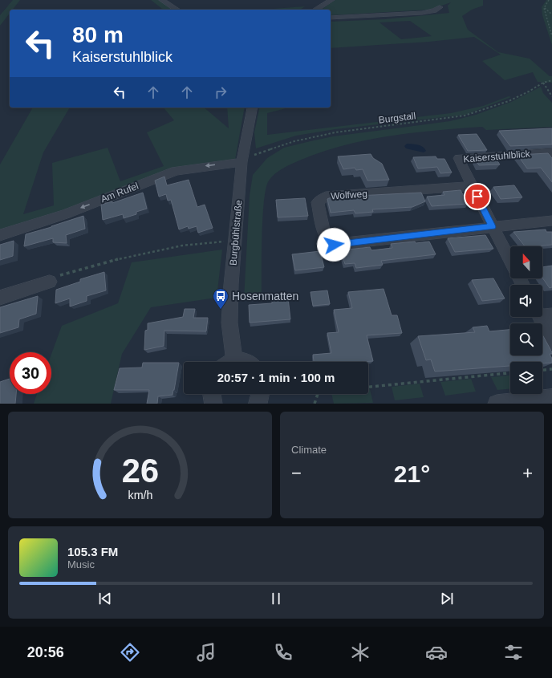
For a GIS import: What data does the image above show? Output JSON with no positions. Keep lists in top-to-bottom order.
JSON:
{
  "streets": {
    "street": [
      "Kaiserstuhlblick",
      "Am Rufel",
      "Wolfweg",
      "Burgbühlstraße"
    ],
    "path": ["Burgstall"]
  },
  "crossings": [
    ["Burgstall", "Am Rufel"],
    ["Burgstall", "Burgbühlstraße"],
    ["Kaiserstuhlblick", "Wolfweg"],
    ["Am Rufel", "Burgbühlstraße"]
  ],
  "one_way": ["Am Rufel"],
  "places": {
    "bus stop": ["Hosenmatten"]
  },
  "north": "top",
  "page": {
    "turn": ["80 m", "Kaiserstuhlblick"],
    "limit": "30",
    "trip": "20:57 · 1 min · 100 m",
    "tile": "Climate",
    "heat": ["−", "21°", "+"],
    "song": ["105.3 FM", "Music"],
    "tabs": "20:56",
    "gauge": ["26", "km/h"]
  }
}
